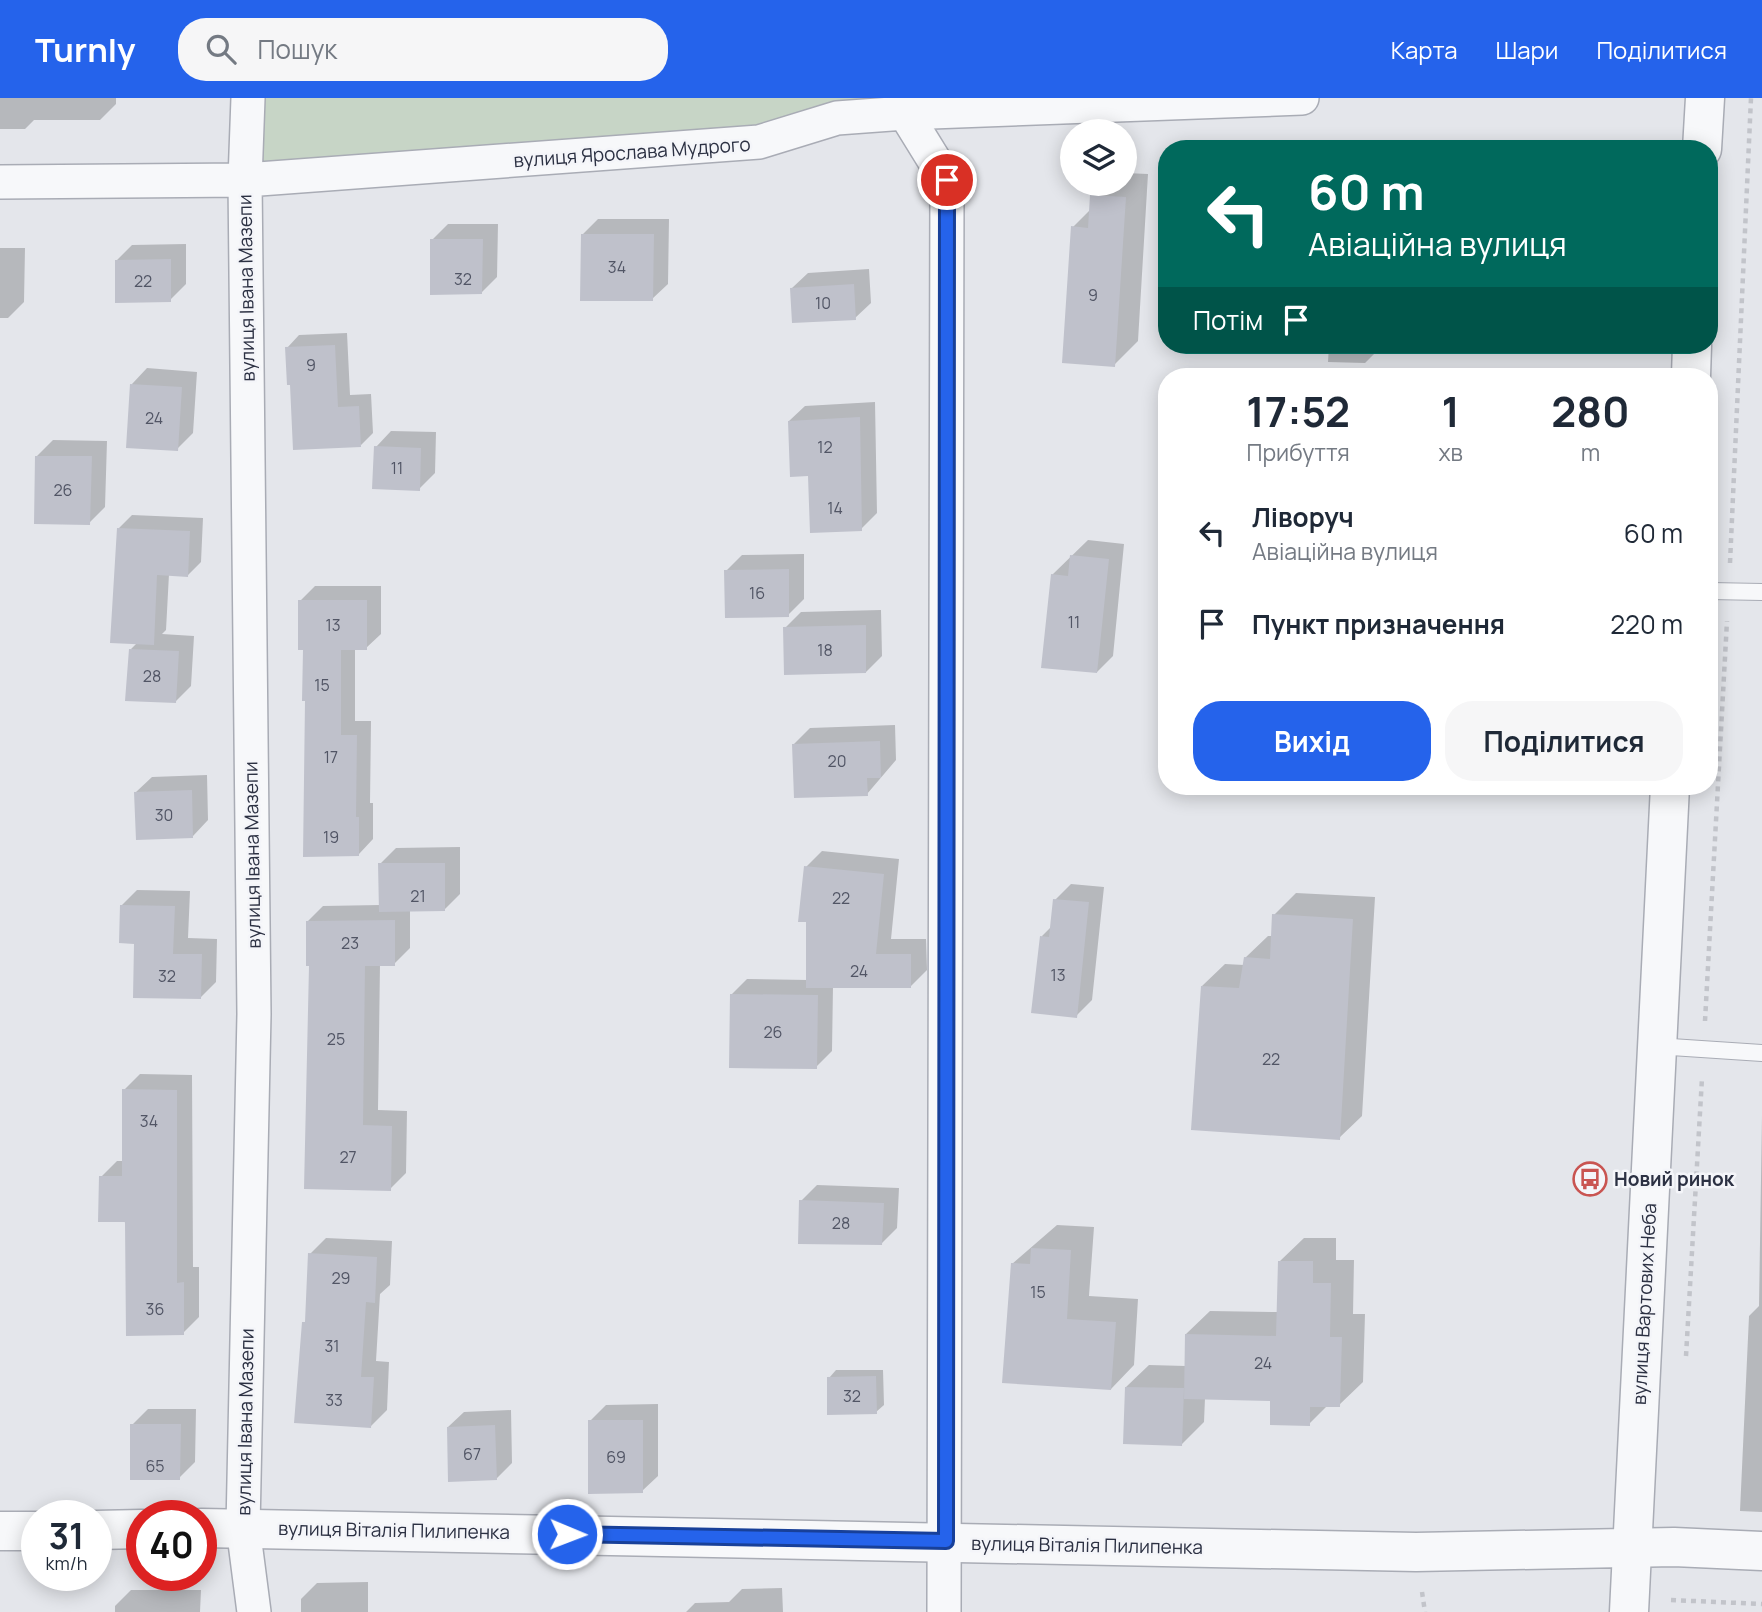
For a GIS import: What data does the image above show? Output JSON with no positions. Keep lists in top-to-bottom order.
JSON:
{
  "streets": {
    "street": [
      "вулиця Ярослава Мудрого",
      "вулиця Івана Мазепи",
      "вулиця Вартових Неба",
      "вулиця Віталія Пилипенка"
    ]
  },
  "crossings": [
    ["вулиця Ярослава Мудрого", "вулиця Івана Мазепи"],
    ["вулиця Івана Мазепи", "вулиця Віталія Пилипенка"],
    ["вулиця Вартових Неба", "вулиця Віталія Пилипенка"]
  ],
  "places": {
    "bus stop": ["Новий ринок"]
  },
  "house_numbers": [
    "34",
    "32",
    "22",
    "9",
    "10",
    "9",
    "24",
    "12",
    "11",
    "26",
    "14",
    "16",
    "11",
    "13",
    "18",
    "28",
    "15",
    "17",
    "20",
    "30",
    "19",
    "21",
    "22",
    "23",
    "24",
    "13",
    "32",
    "26",
    "25",
    "22",
    "34",
    "27",
    "28",
    "29",
    "15",
    "36",
    "31",
    "24",
    "32",
    "33",
    "67",
    "69",
    "65"
  ],
  "page": {
    "header": "Turnly",
    "search": "Пошук",
    "nav": ["Карта", "Шари", "Поділитися"],
    "turn": ["60 m", "Авіаційна вулиця"],
    "then": "Потім",
    "eta": [
      "17:52",
      "Прибуття",
      "1",
      "хв",
      "280",
      "m"
    ],
    "list": [
      {
        "name": "Ліворуч",
        "note": "Авіаційна вулиця",
        "value": "60 m"
      },
      {
        "name": "Пункт призначення",
        "value": "220 m"
      }
    ],
    "buttons": ["Вихід", "Поділитися"],
    "speed": "31 km/h",
    "limit": "40"
  }
}
